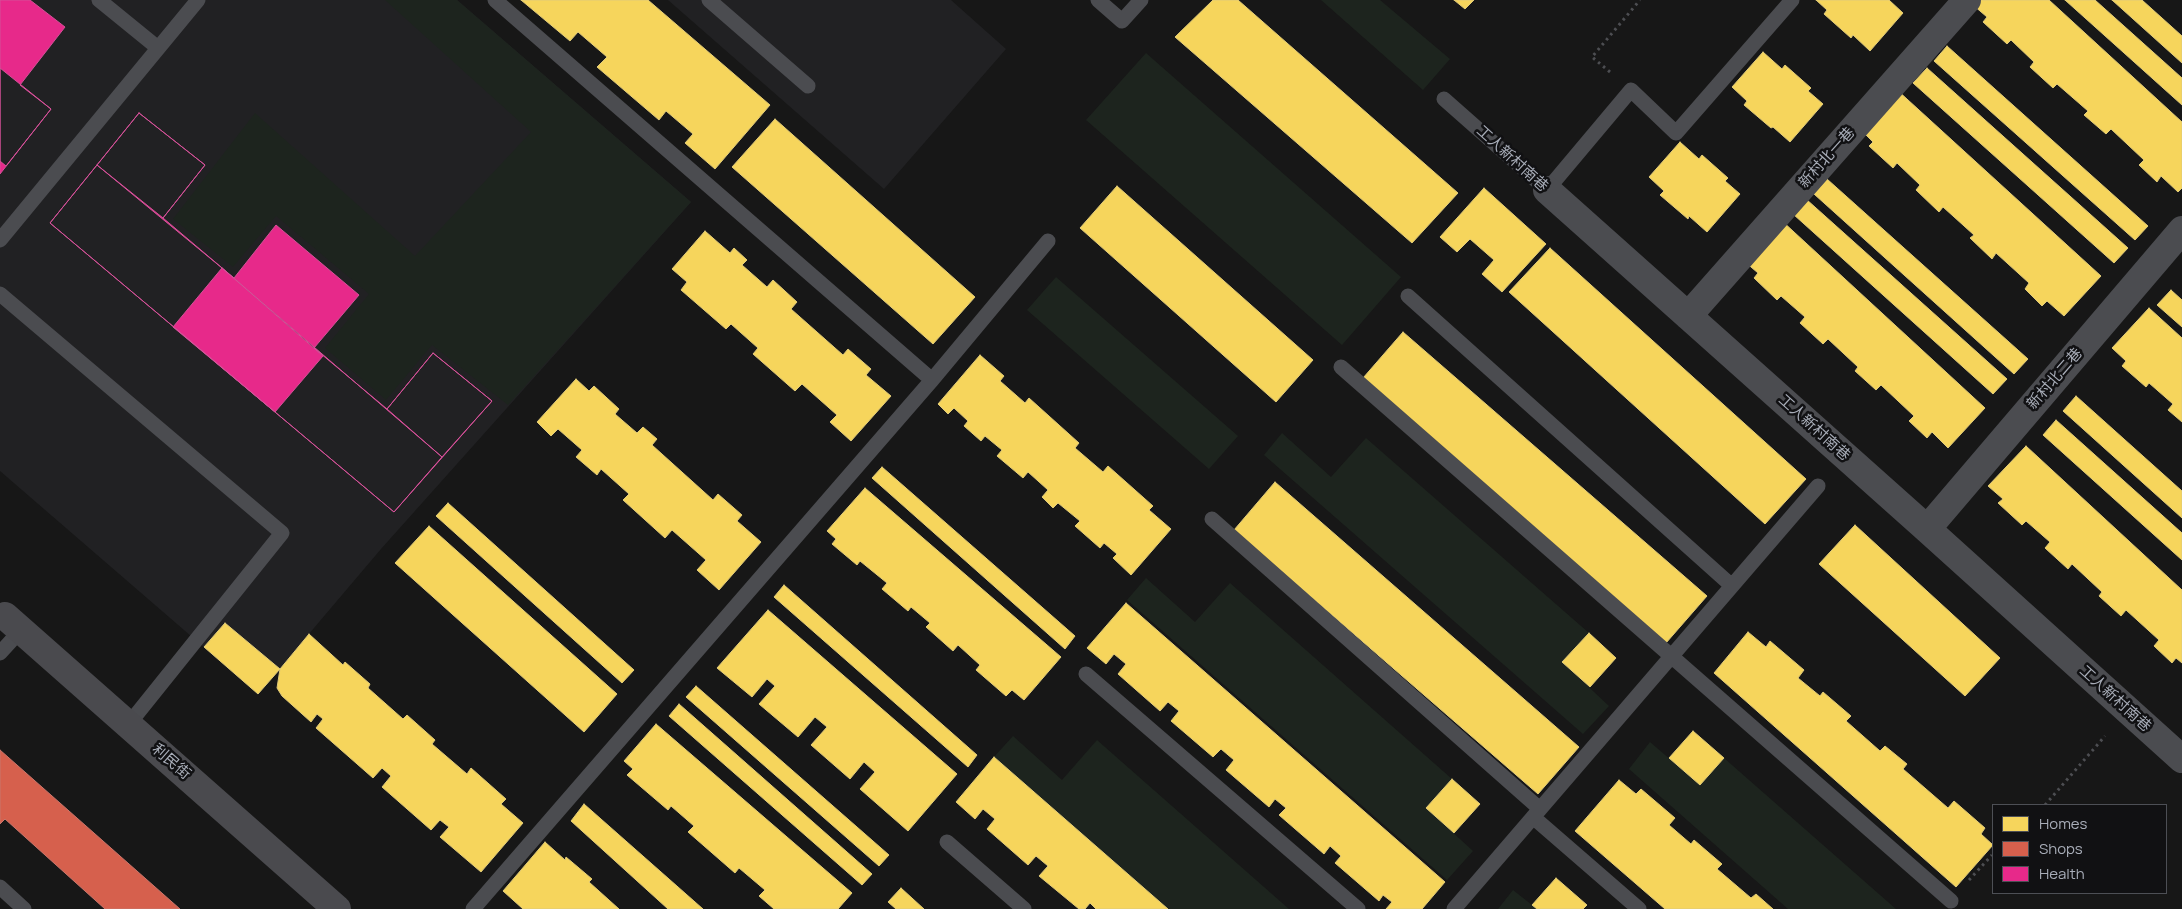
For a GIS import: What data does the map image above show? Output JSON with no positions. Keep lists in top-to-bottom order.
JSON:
{
  "streets": {
    "street": [
      "新村北一巷",
      "工人新村南巷",
      "新村北二巷",
      "利民街"
    ]
  },
  "crossings": [
    ["新村北一巷", "工人新村南巷"],
    ["工人新村南巷", "新村北二巷"]
  ],
  "legend": ["Homes", "Shops", "Health"]
}
